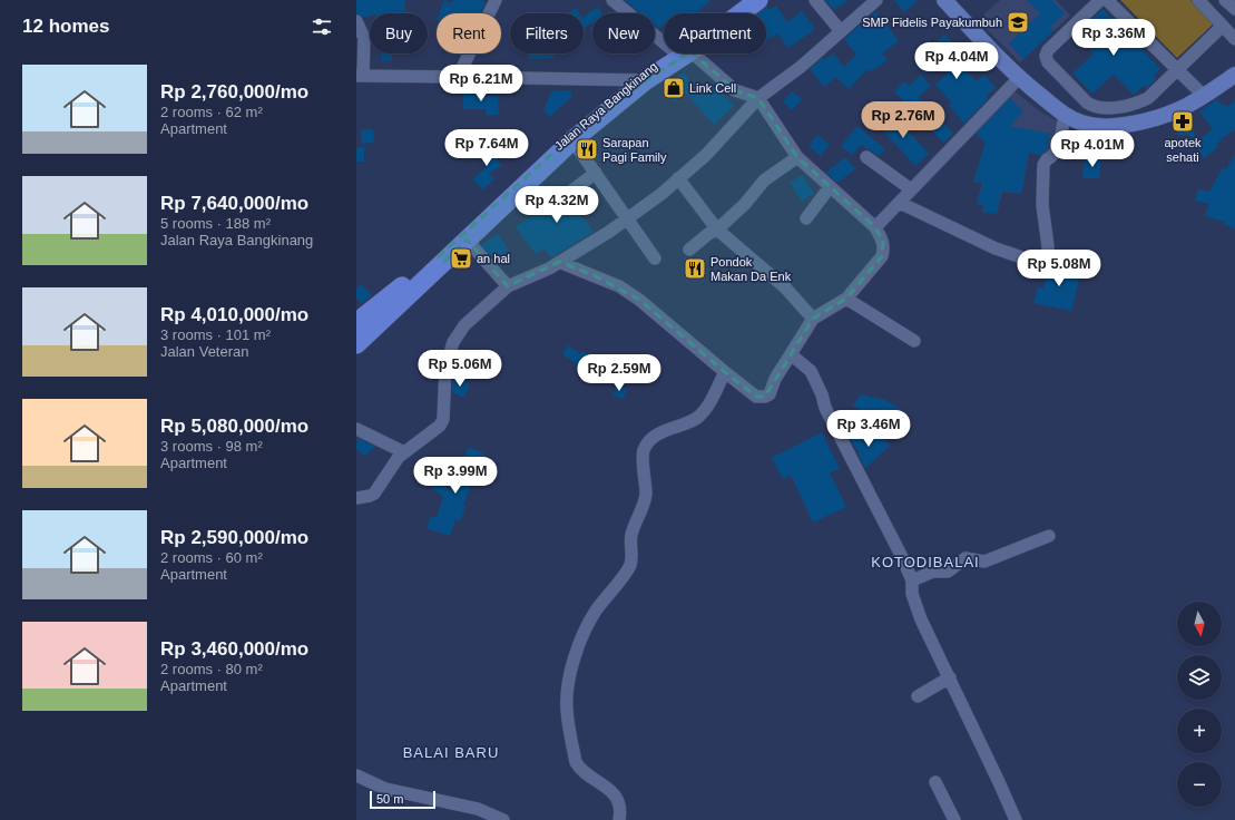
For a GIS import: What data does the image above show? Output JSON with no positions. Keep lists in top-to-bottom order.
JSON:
{
  "streets": {
    "highway": ["Jalan Raya Bangkinang"]
  },
  "districts": ["KOTODIBALAI", "BALAI BARU"],
  "places": {
    "school or university": ["SMP Fidelis Payakumbuh"],
    "shop": ["Link Cell"],
    "pharmacy": ["apotek sehati"],
    "restaurant": ["Sarapan Pagi Family", "Pondok Makan Da Enk"],
    "supermarket": ["an hal"]
  },
  "scale_bar": "50 m",
  "north": "bottom",
  "page": {
    "heading": "12 homes",
    "chip": [
      "Buy",
      "Rent",
      "Filters",
      "New",
      "Apartment"
    ],
    "price": [
      "Rp 3.36M",
      "Rp 4.04M",
      "Rp 6.21M",
      "Rp 2.76M",
      "Rp 7.64M",
      "Rp 4.01M",
      "Rp 4.32M",
      "Rp 5.08M",
      "Rp 5.06M",
      "Rp 2.59M",
      "Rp 3.46M",
      "Rp 3.99M"
    ],
    "list": [
      {
        "name": "Rp 2,760,000/mo",
        "note": "2 rooms · 62 m² · Apartment"
      },
      {
        "name": "Rp 7,640,000/mo",
        "note": "5 rooms · 188 m² · Jalan Raya Bangkinang"
      },
      {
        "name": "Rp 4,010,000/mo",
        "note": "3 rooms · 101 m² · Jalan Veteran"
      },
      {
        "name": "Rp 5,080,000/mo",
        "note": "3 rooms · 98 m² · Apartment"
      },
      {
        "name": "Rp 2,590,000/mo",
        "note": "2 rooms · 60 m² · Apartment"
      },
      {
        "name": "Rp 3,460,000/mo",
        "note": "2 rooms · 80 m² · Apartment"
      }
    ],
    "map_buttons": ["+", "−"],
    "scale": "50 m"
  }
}
